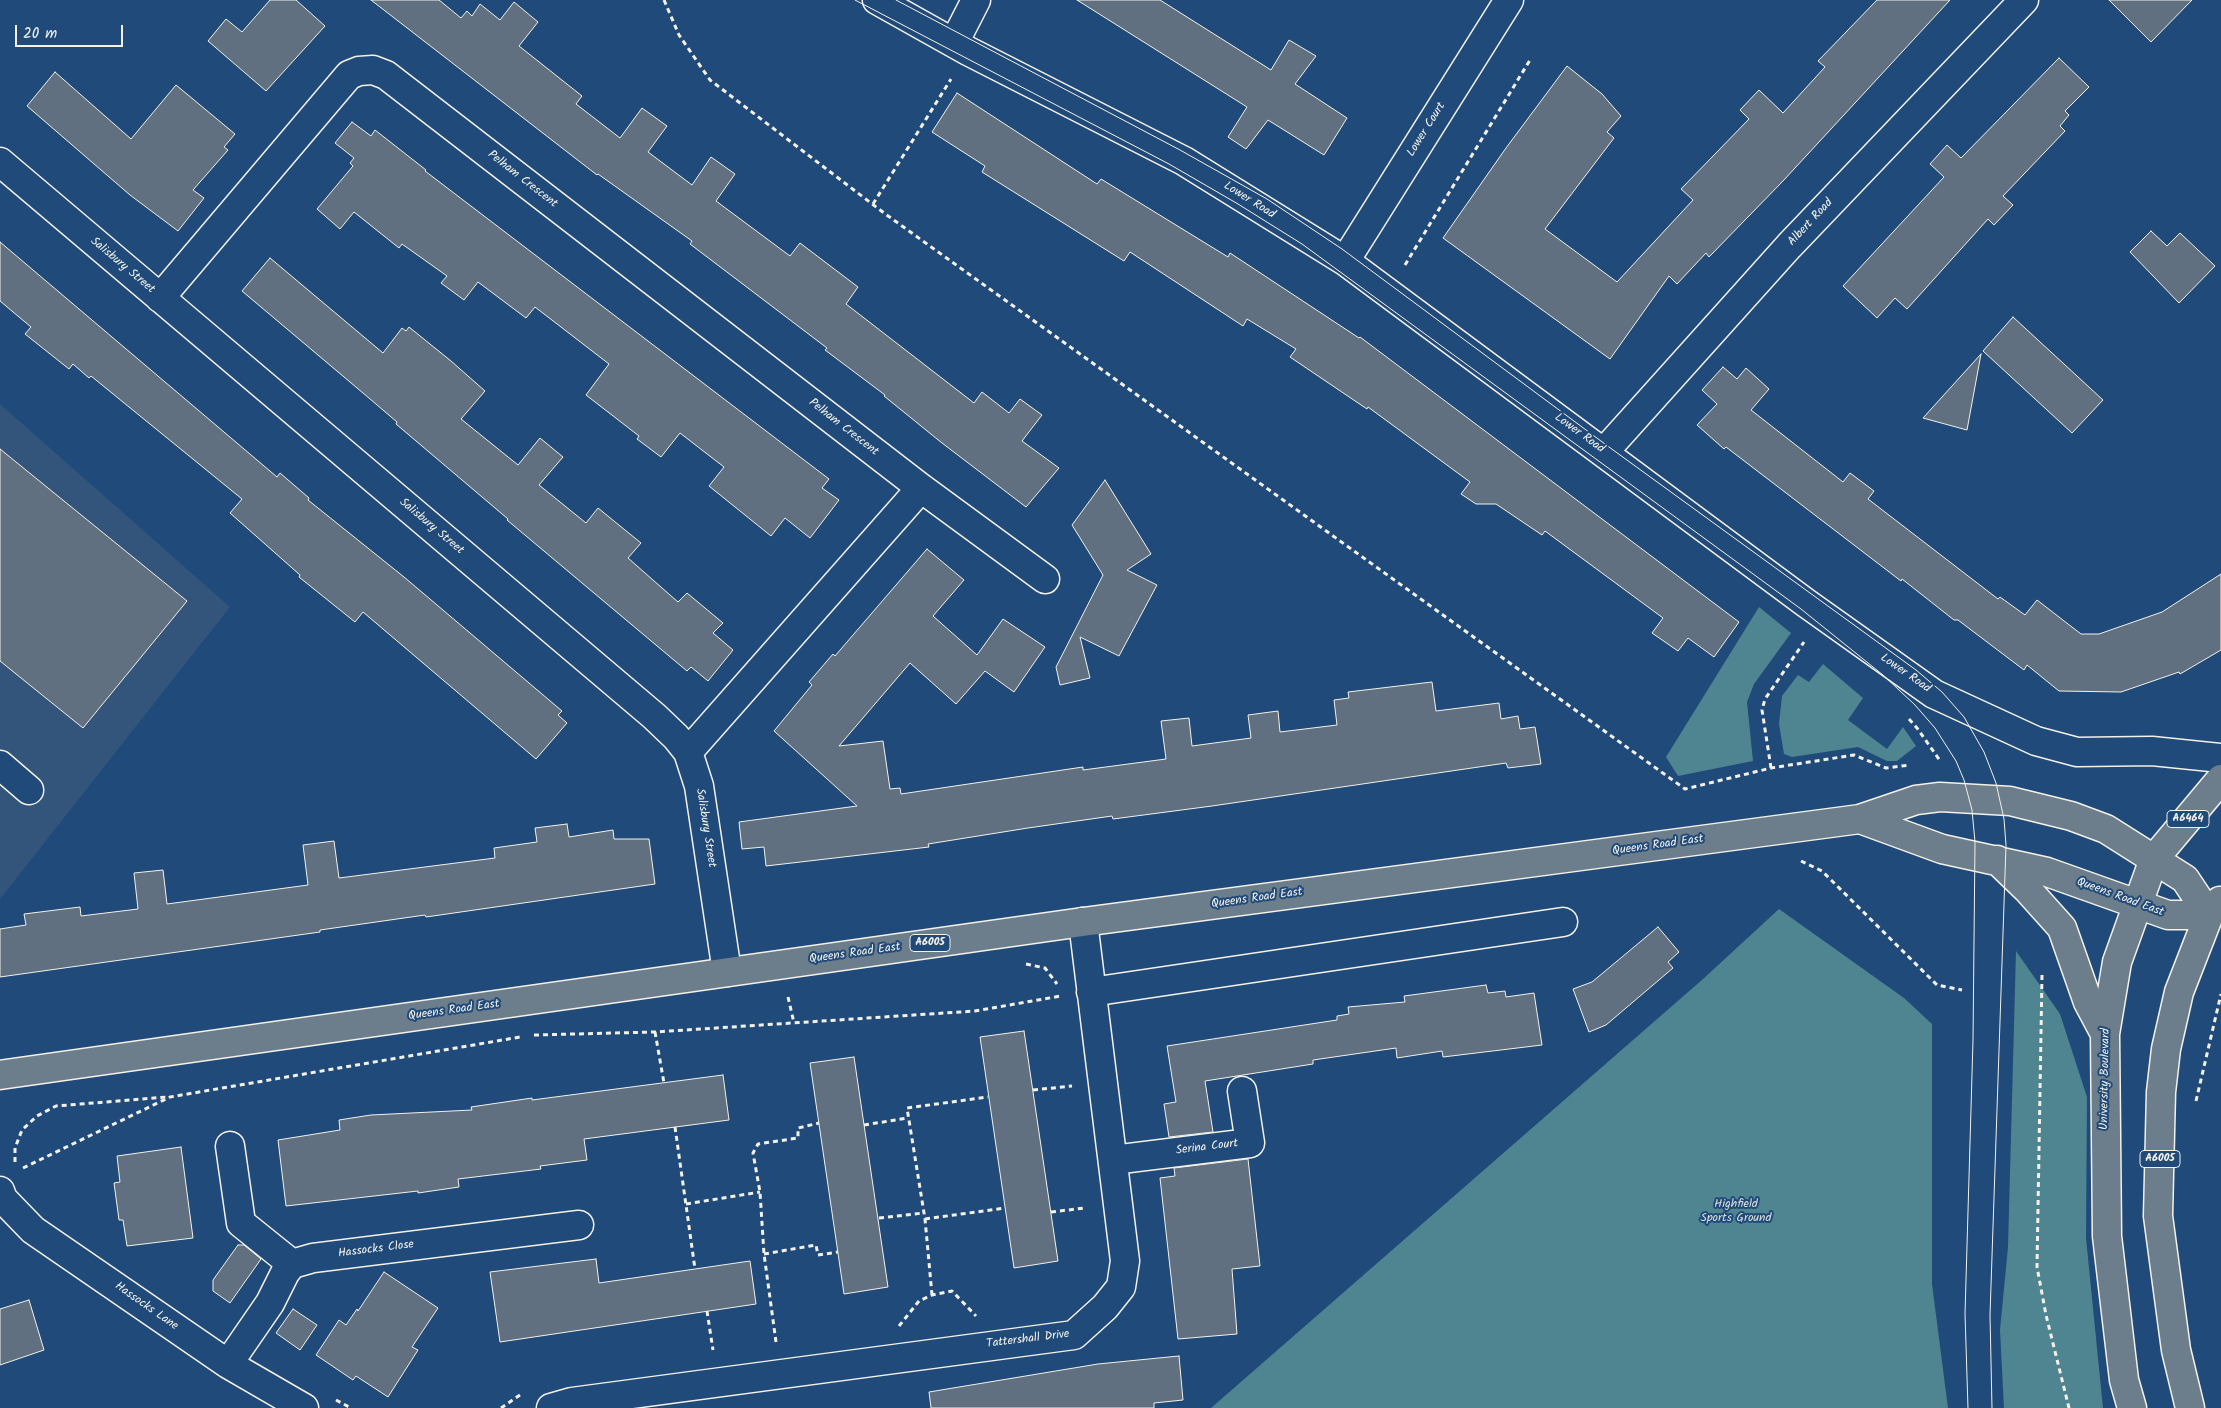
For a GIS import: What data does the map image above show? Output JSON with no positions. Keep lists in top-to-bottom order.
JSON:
{
  "streets": {
    "main road": [
      "A6464",
      "Queens Road East",
      "A6005",
      "University Boulevard"
    ],
    "street": [
      "Lower Court",
      "Pelham Crescent",
      "Lower Road",
      "Albert Road",
      "Salisbury Street",
      "Serina Court",
      "Hassocks Close",
      "Hassocks Lane",
      "Tattershall Drive"
    ]
  },
  "crossings": [
    ["Lower Court", "Lower Road"],
    ["Pelham Crescent", "Salisbury Street"],
    ["Lower Road", "Albert Road"],
    ["Salisbury Street", "Queens Road East"],
    ["Queens Road East", "A6005"],
    ["Queens Road East", "University Boulevard"],
    ["Queens Road East", "Tattershall Drive"],
    ["Serina Court", "Tattershall Drive"]
  ],
  "parks": ["Highfield Sports Ground"],
  "scale_bar": "20 m"
}
